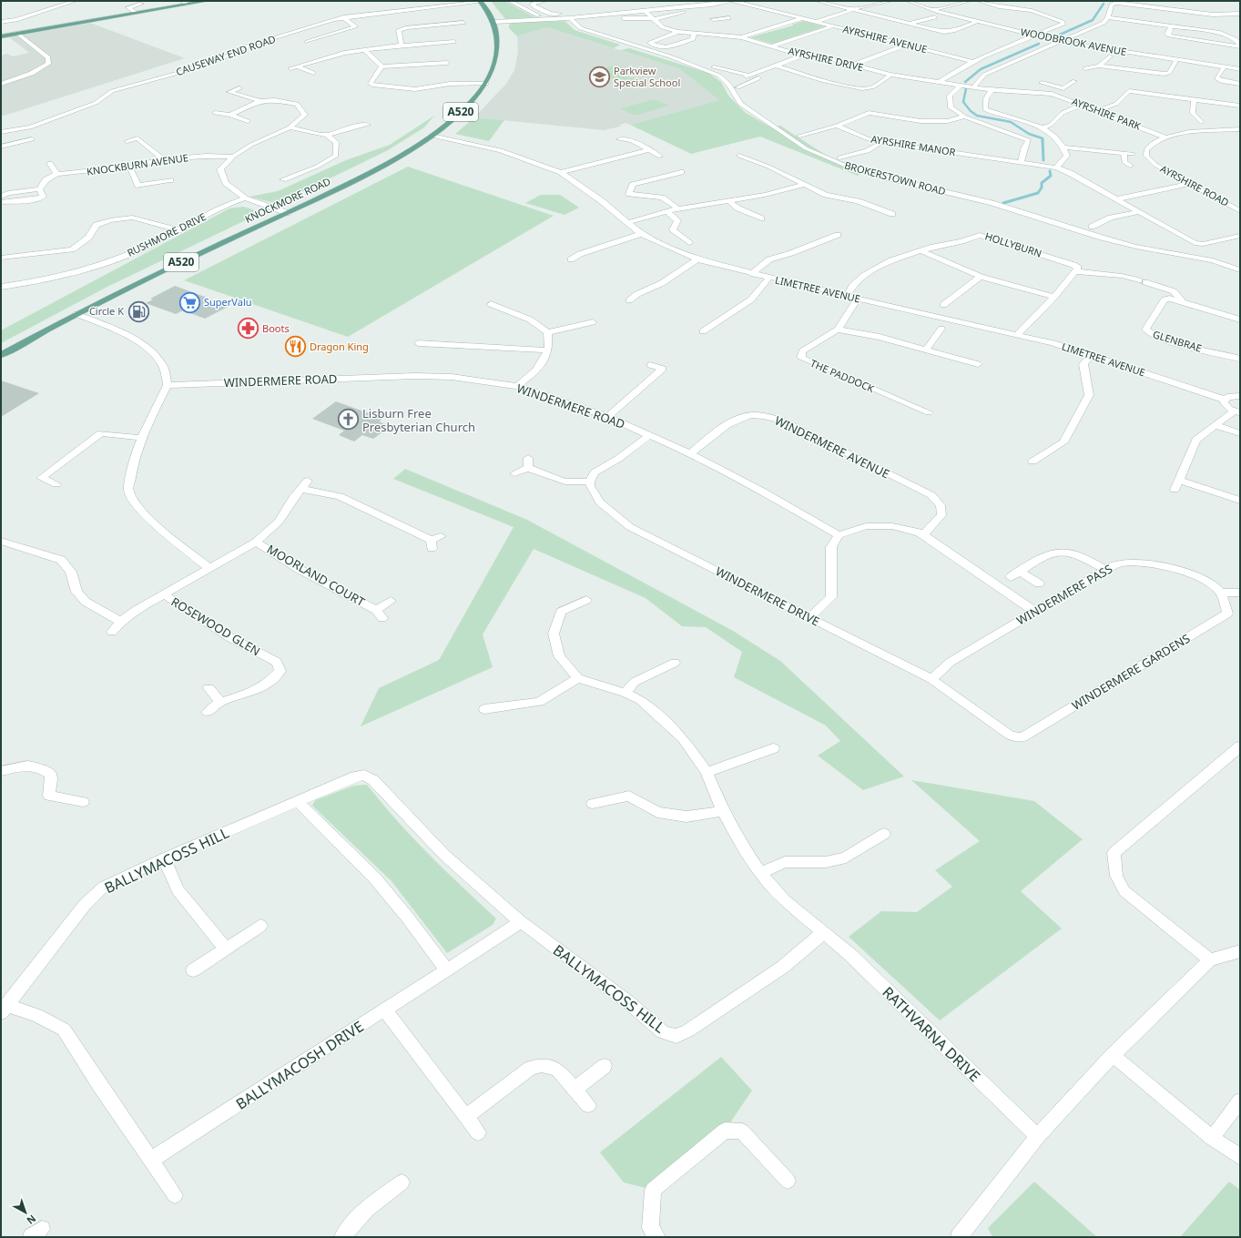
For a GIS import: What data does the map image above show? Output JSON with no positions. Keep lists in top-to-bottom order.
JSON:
{
  "streets": {
    "main road": ["A520", "KNOCKMORE ROAD"],
    "street": [
      "AYRSHIRE AVENUE",
      "WOODBROOK AVENUE",
      "CAUSEWAY END ROAD",
      "AYRSHIRE DRIVE",
      "AYRSHIRE PARK",
      "AYRSHIRE MANOR",
      "KNOCKBURN AVENUE",
      "BROKERSTOWN ROAD",
      "AYRSHIRE ROAD",
      "RUSHMORE DRIVE",
      "HOLLYBURN",
      "LIMETREE AVENUE",
      "GLENBRAE",
      "THE PADDOCK",
      "WINDERMERE ROAD",
      "WINDERMERE AVENUE",
      "MOORLAND COURT",
      "WINDERMERE PASS",
      "WINDERMERE DRIVE",
      "ROSEWOOD GLEN",
      "WINDERMERE GARDENS",
      "BALLYMACOSS HILL",
      "RATHVARNA DRIVE",
      "BALLYMACOSH DRIVE"
    ]
  },
  "crossings": [
    ["CAUSEWAY END ROAD", "KNOCKMORE ROAD"],
    ["AYRSHIRE DRIVE", "AYRSHIRE PARK"],
    ["AYRSHIRE PARK", "AYRSHIRE ROAD"],
    ["KNOCKMORE ROAD", "LIMETREE AVENUE"],
    ["HOLLYBURN", "LIMETREE AVENUE"],
    ["HOLLYBURN", "GLENBRAE"],
    ["LIMETREE AVENUE", "THE PADDOCK"],
    ["WINDERMERE ROAD", "WINDERMERE AVENUE"],
    ["MOORLAND COURT", "ROSEWOOD GLEN"],
    ["WINDERMERE PASS", "WINDERMERE DRIVE"],
    ["WINDERMERE PASS", "WINDERMERE GARDENS"],
    ["WINDERMERE DRIVE", "WINDERMERE GARDENS"],
    ["BALLYMACOSS HILL", "RATHVARNA DRIVE"]
  ],
  "places": {
    "school or university": ["Parkview Special School"],
    "supermarket": ["SuperValu"],
    "fuel station": ["Circle K"],
    "pharmacy": ["Boots"],
    "restaurant": ["Dragon King"],
    "church": ["Lisburn Free Presbyterian Church"]
  },
  "north": "bottom right"
}
